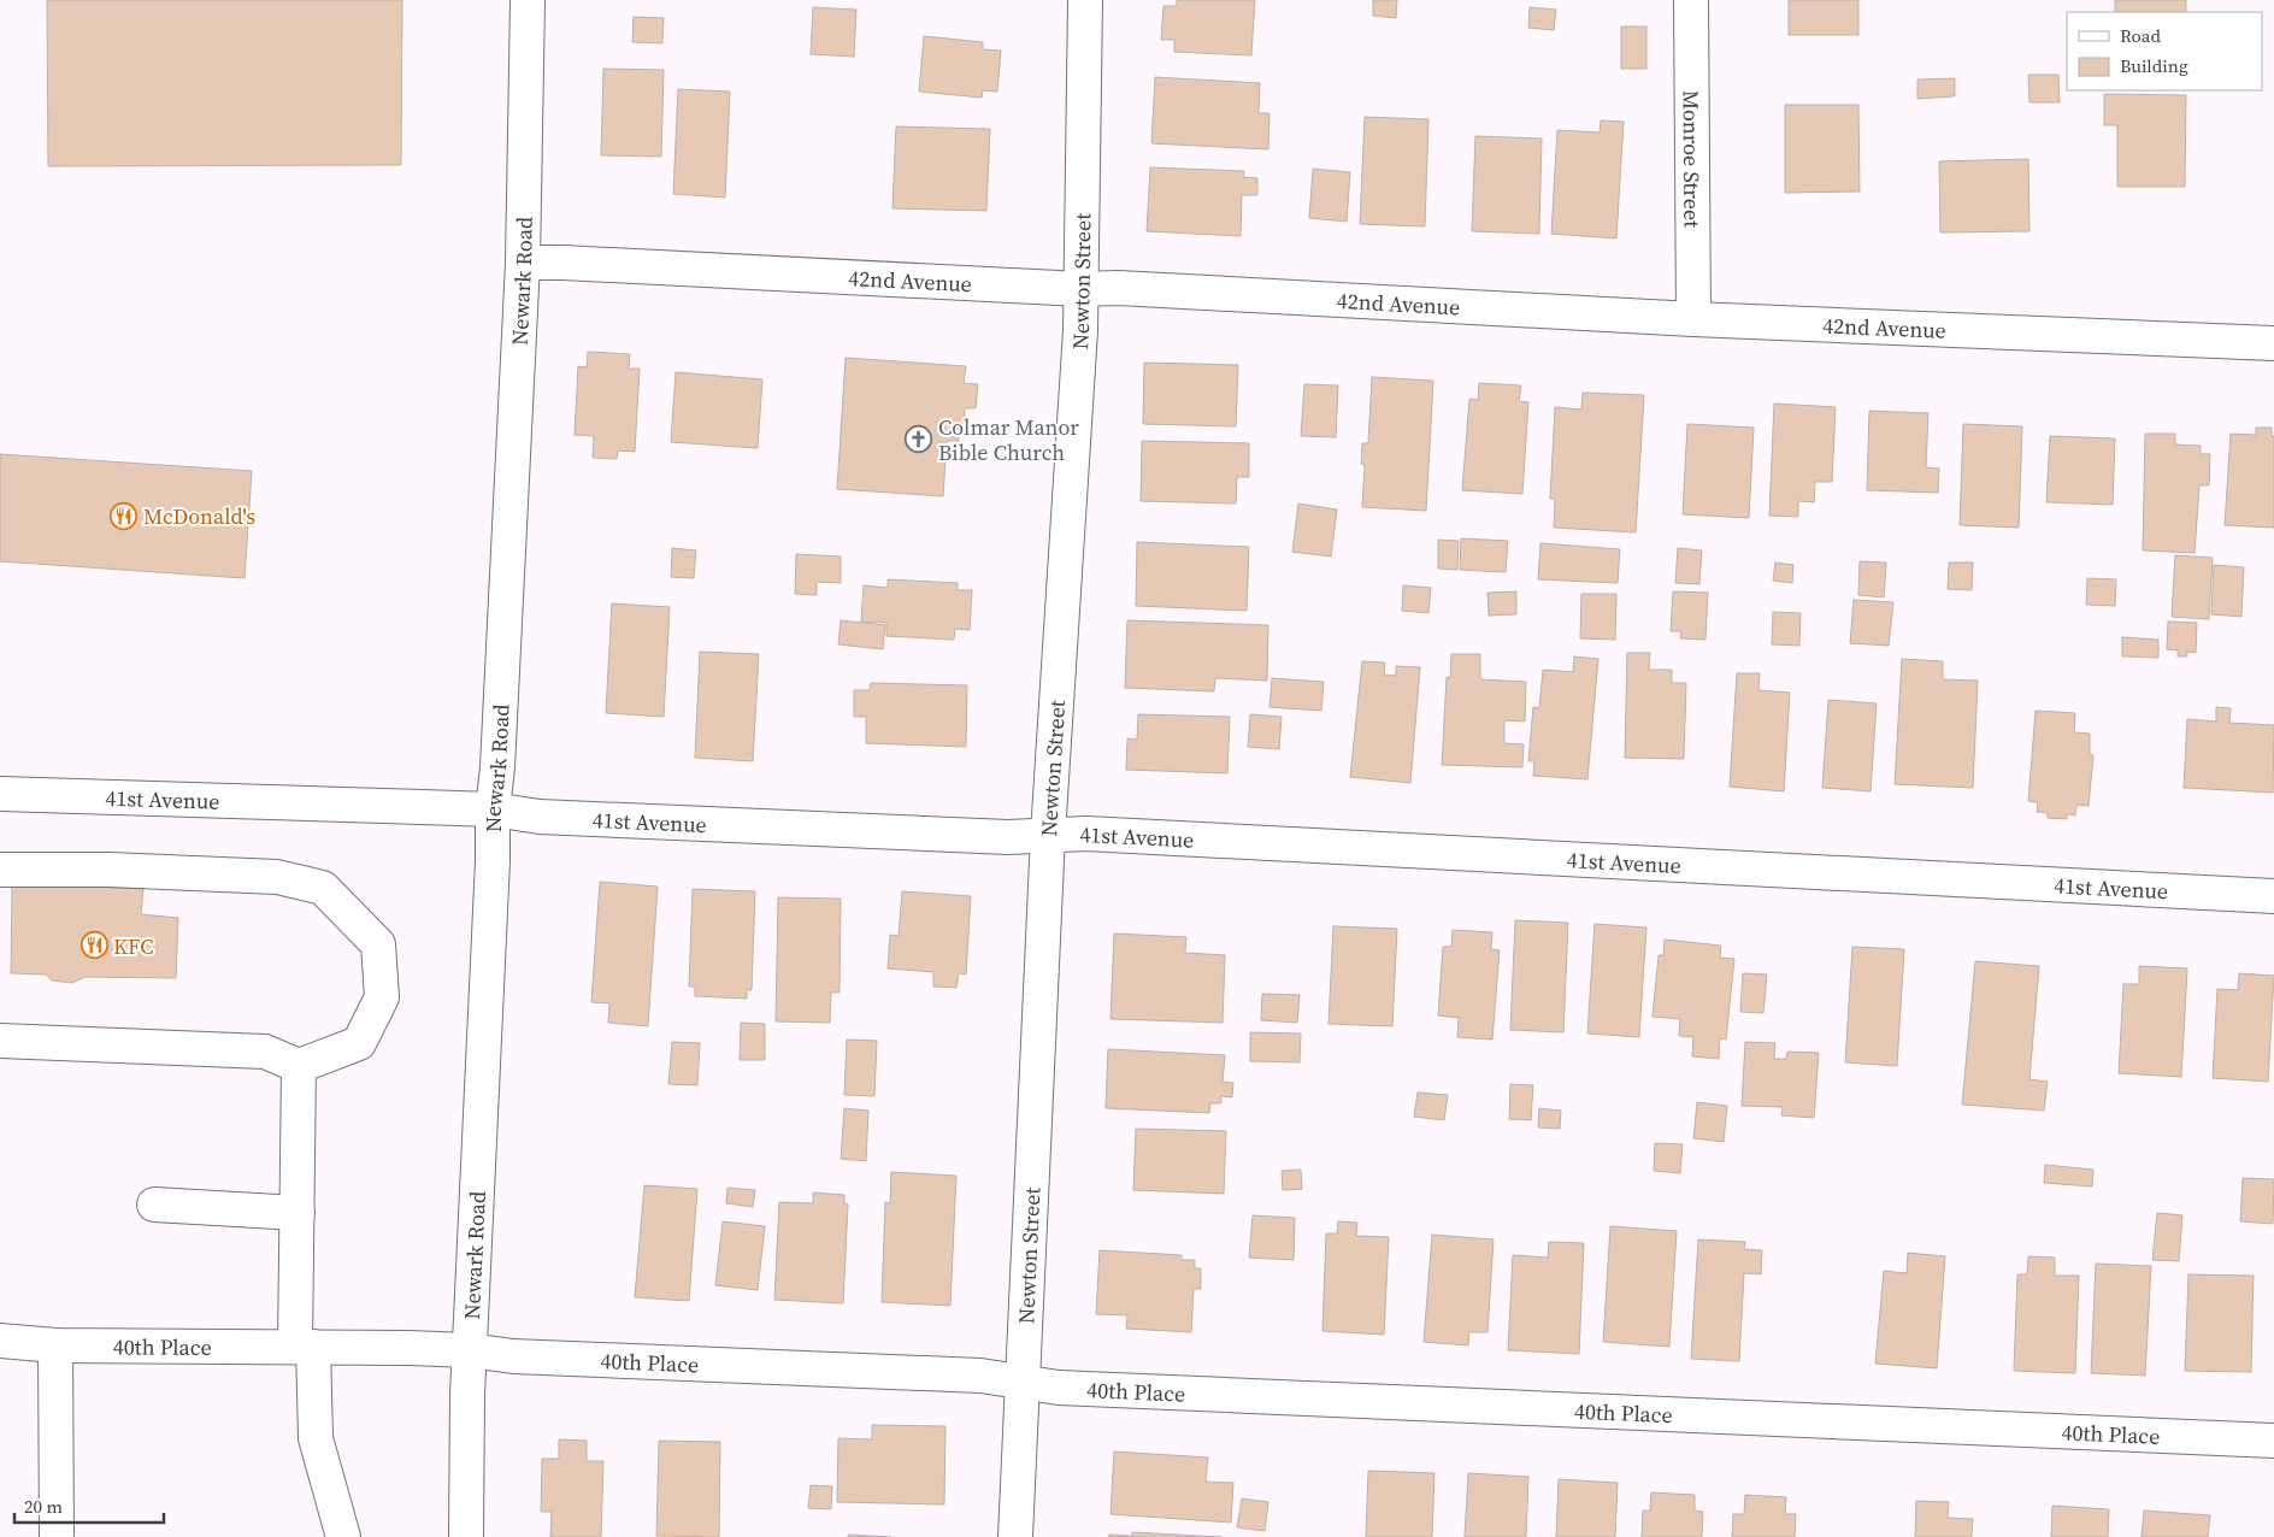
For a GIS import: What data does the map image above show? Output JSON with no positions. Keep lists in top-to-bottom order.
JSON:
{
  "streets": {
    "street": [
      "Monroe Street",
      "42nd Avenue",
      "Newark Road",
      "Newton Street",
      "41st Avenue",
      "40th Place"
    ]
  },
  "crossings": [
    ["Monroe Street", "42nd Avenue"],
    ["42nd Avenue", "Newark Road"],
    ["42nd Avenue", "Newton Street"],
    ["Newark Road", "41st Avenue"],
    ["Newark Road", "40th Place"],
    ["Newton Street", "41st Avenue"],
    ["Newton Street", "40th Place"]
  ],
  "places": {
    "church": ["Colmar Manor Bible Church"],
    "restaurant": ["McDonald's", "KFC"]
  },
  "legend": ["Road", "Building"],
  "scale_bar": "20 m"
}
